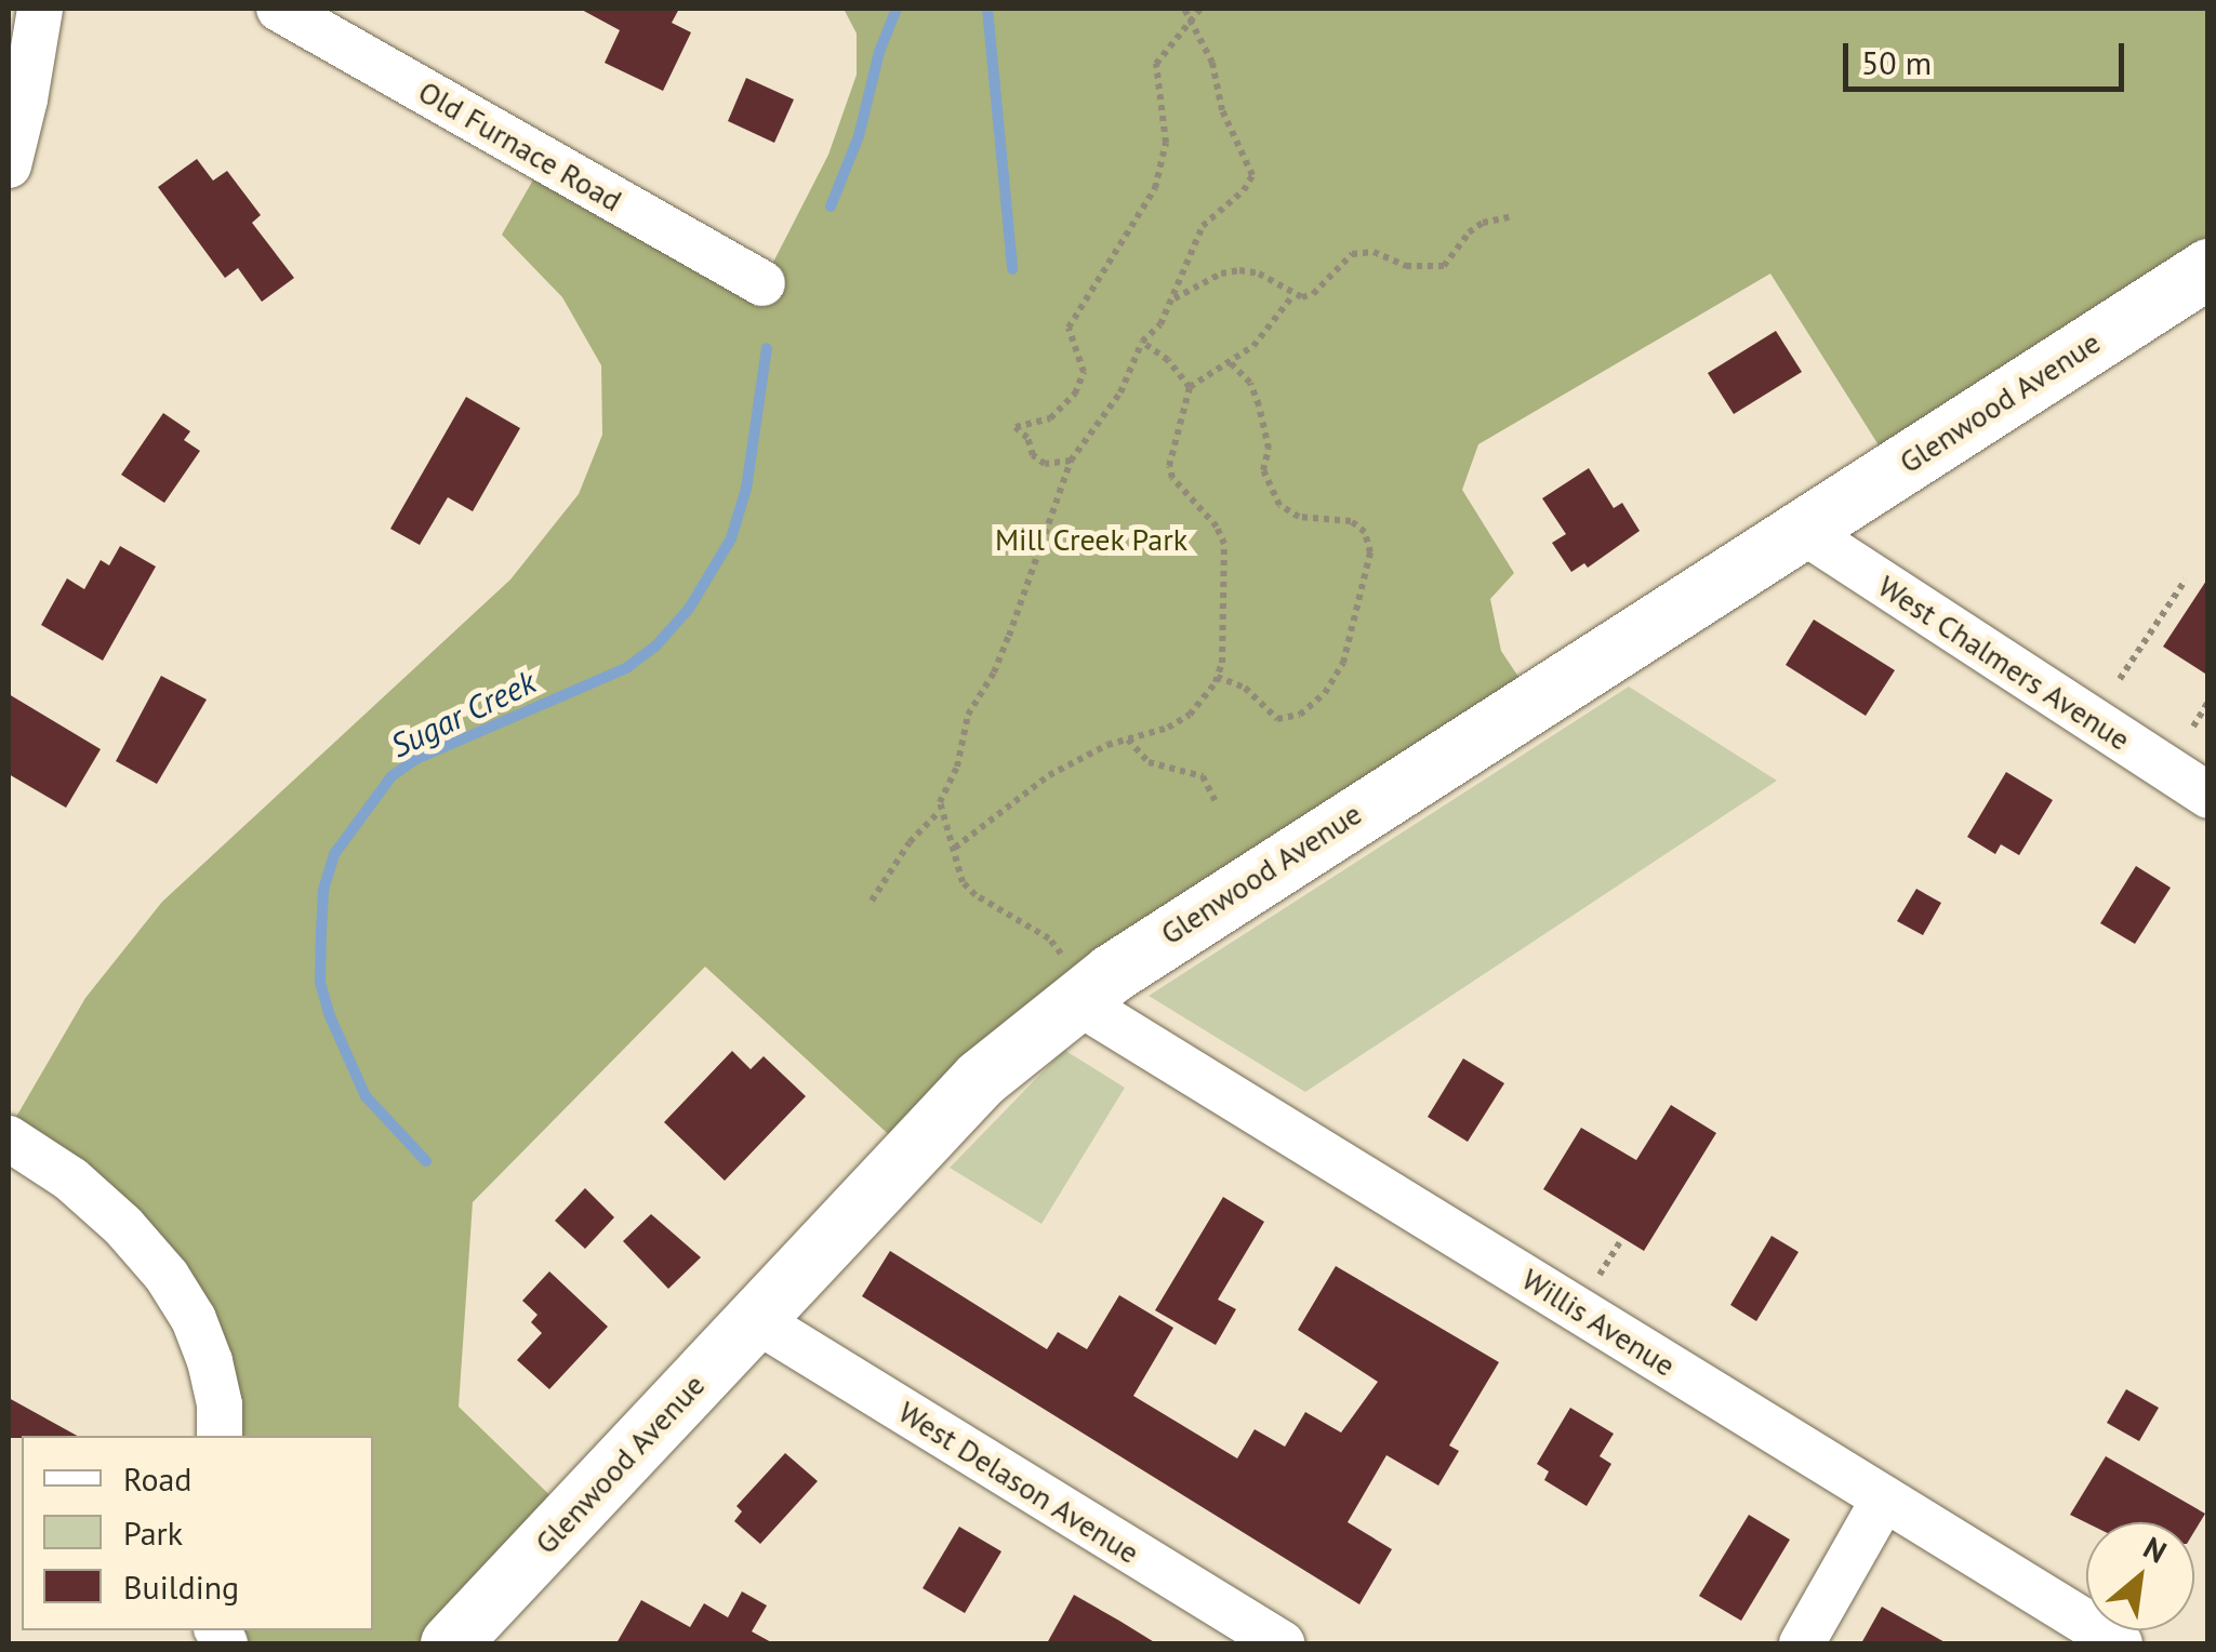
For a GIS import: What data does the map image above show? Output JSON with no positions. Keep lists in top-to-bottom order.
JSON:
{
  "streets": {
    "main road": ["Glenwood Avenue"],
    "street": [
      "Old Furnace Road",
      "West Chalmers Avenue",
      "Willis Avenue",
      "West Delason Avenue"
    ]
  },
  "crossings": [
    ["Glenwood Avenue", "West Chalmers Avenue"],
    ["Glenwood Avenue", "Willis Avenue"],
    ["Glenwood Avenue", "West Delason Avenue"]
  ],
  "water": ["Sugar Creek"],
  "parks": ["Mill Creek Park"],
  "legend": ["Road", "Park", "Building"],
  "scale_bar": "50 m",
  "north": "top right"
}
